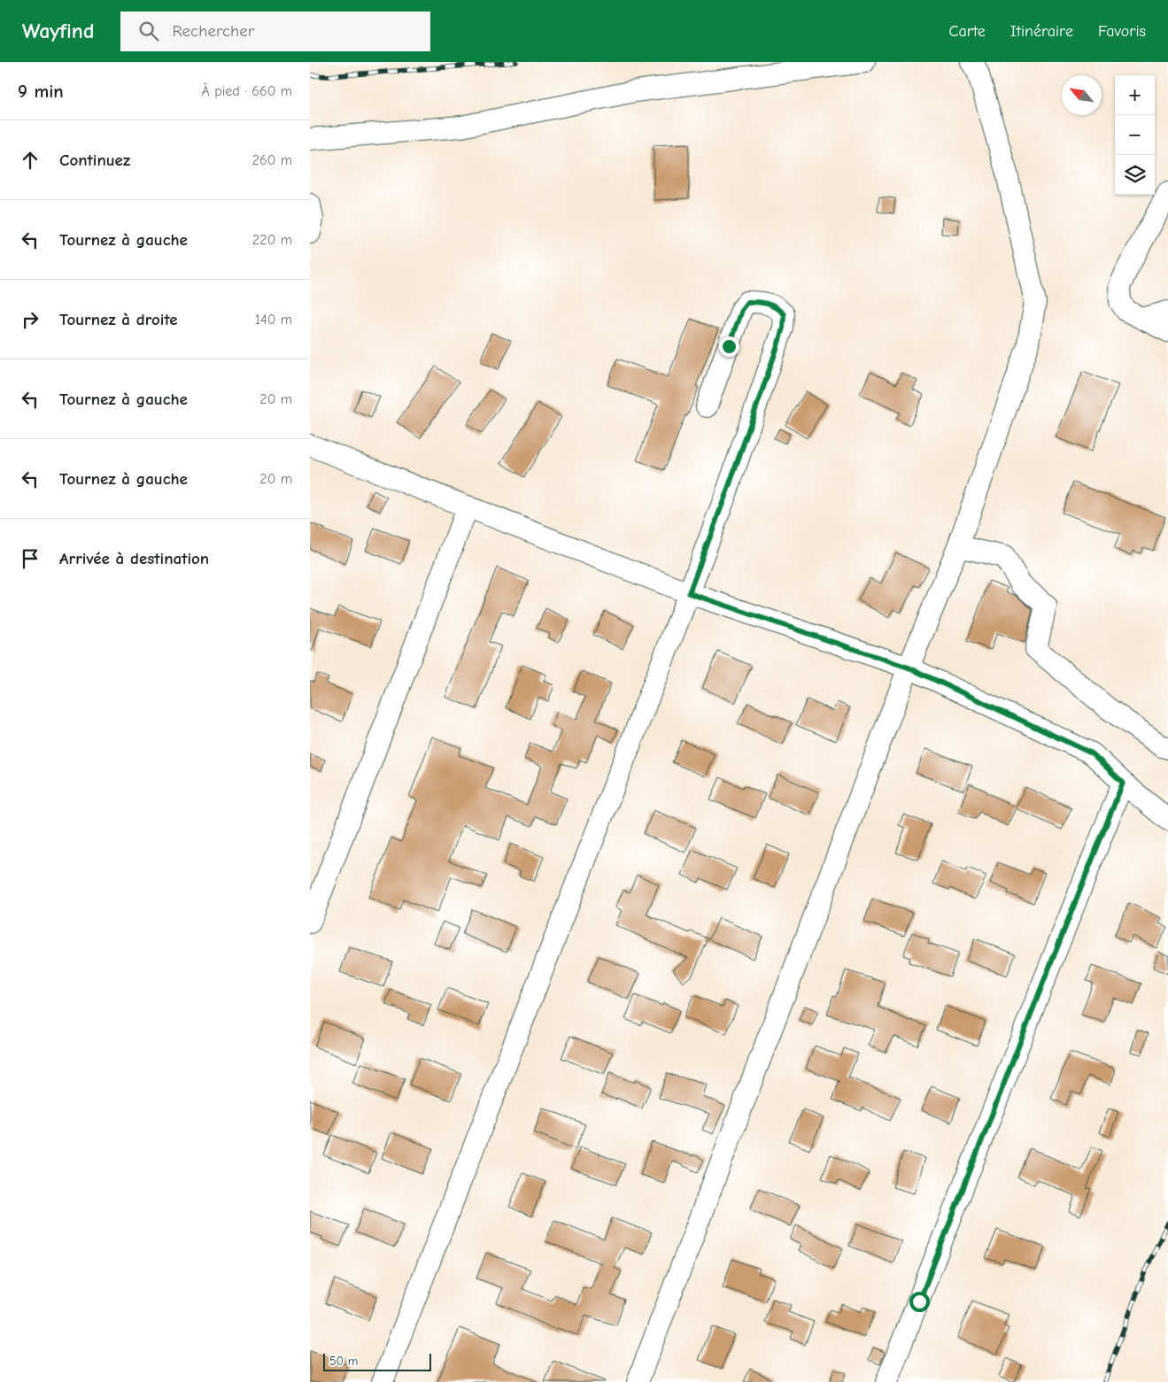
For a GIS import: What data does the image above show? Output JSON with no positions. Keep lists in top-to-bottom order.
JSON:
{
  "scale_bar": "50 m",
  "north": "top left",
  "page": {
    "header": "Wayfind",
    "search": "Rechercher",
    "nav": ["Carte", "Itinéraire", "Favoris"],
    "heading": ["9 min", "À pied · 660 m"],
    "map_buttons": ["+", "−"],
    "list": [
      ["Continuez", "260 m"],
      ["Tournez à gauche", "220 m"],
      ["Tournez à droite", "140 m"],
      ["Tournez à gauche", "20 m"],
      ["Tournez à gauche", "20 m"],
      "Arrivée à destination"
    ],
    "scale": "50 m"
  }
}
